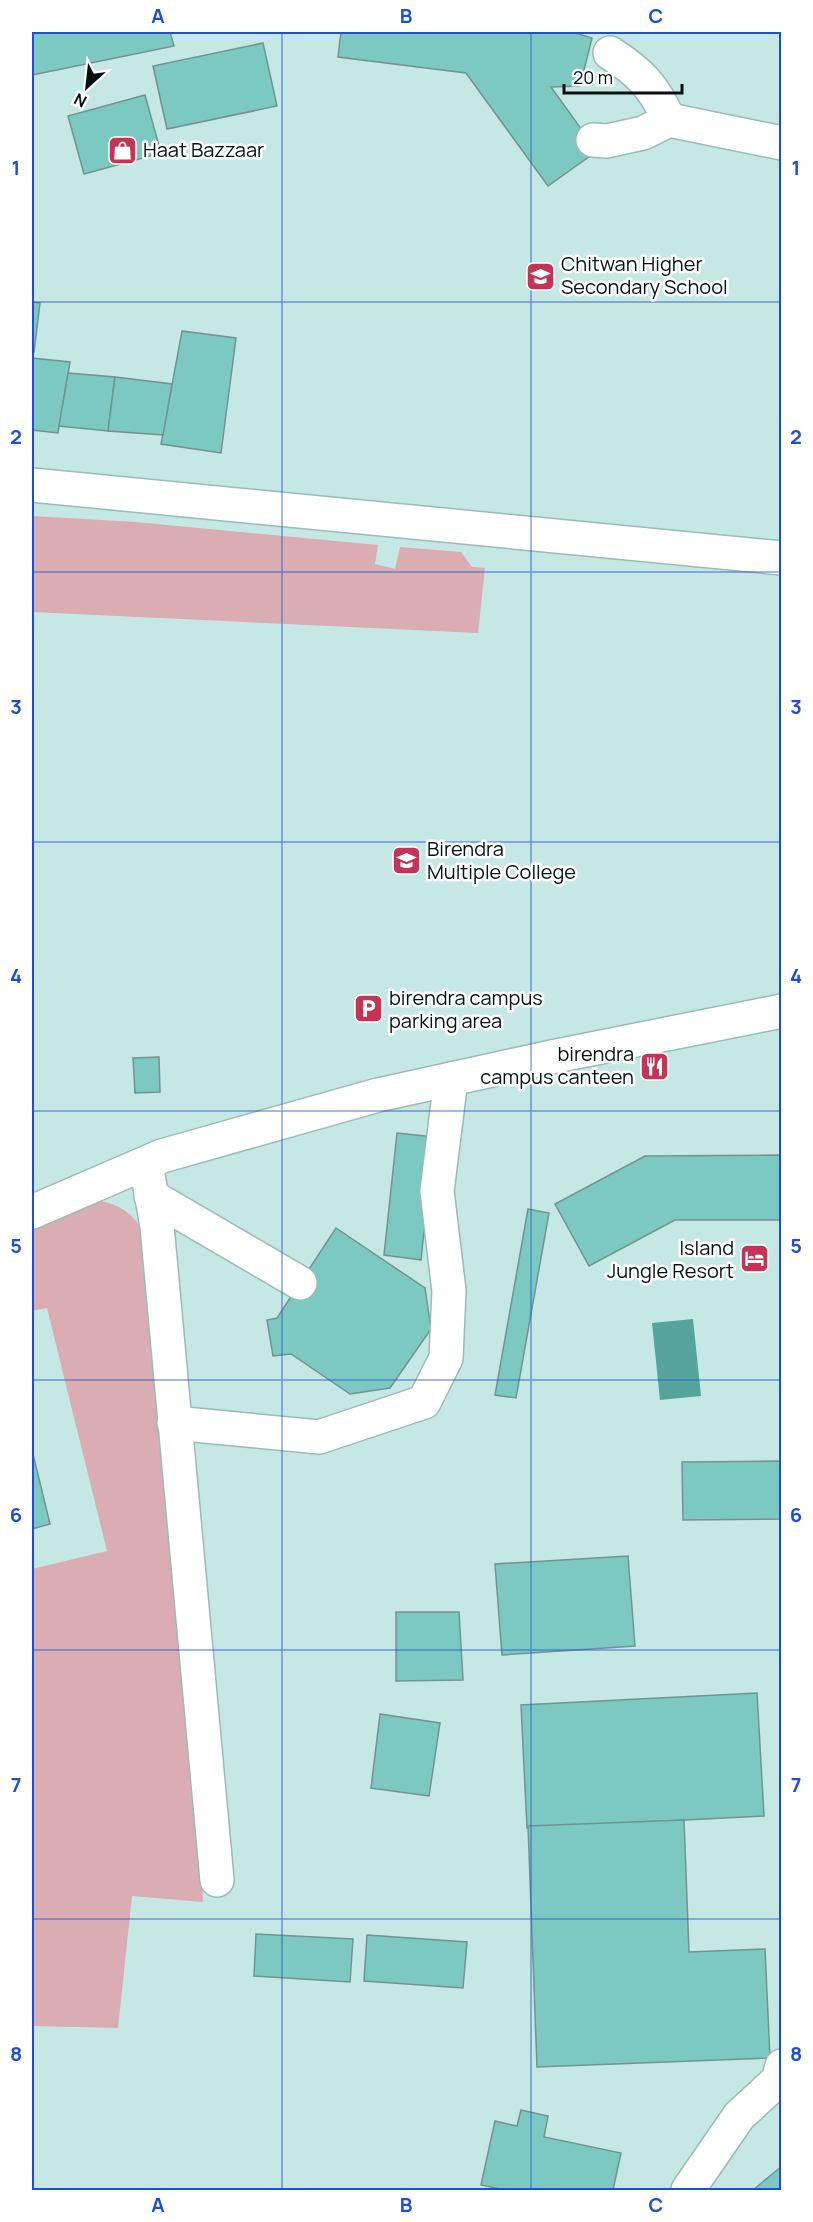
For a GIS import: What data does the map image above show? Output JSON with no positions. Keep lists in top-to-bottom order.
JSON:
{
  "places": {
    "shop": ["Haat Bazzaar"],
    "school or university": ["Chitwan Higher Secondary School", "Birendra Multiple College"],
    "parking": ["birendra campus parking area"],
    "restaurant": ["birendra campus canteen"],
    "hotel": ["Island Jungle Resort"]
  },
  "scale_bar": "20 m",
  "north": "bottom left",
  "grid": {
    "columns": ["A", "B", "C"],
    "rows": [
      "1",
      "2",
      "3",
      "4",
      "5",
      "6",
      "7",
      "8"
    ]
  }
}
